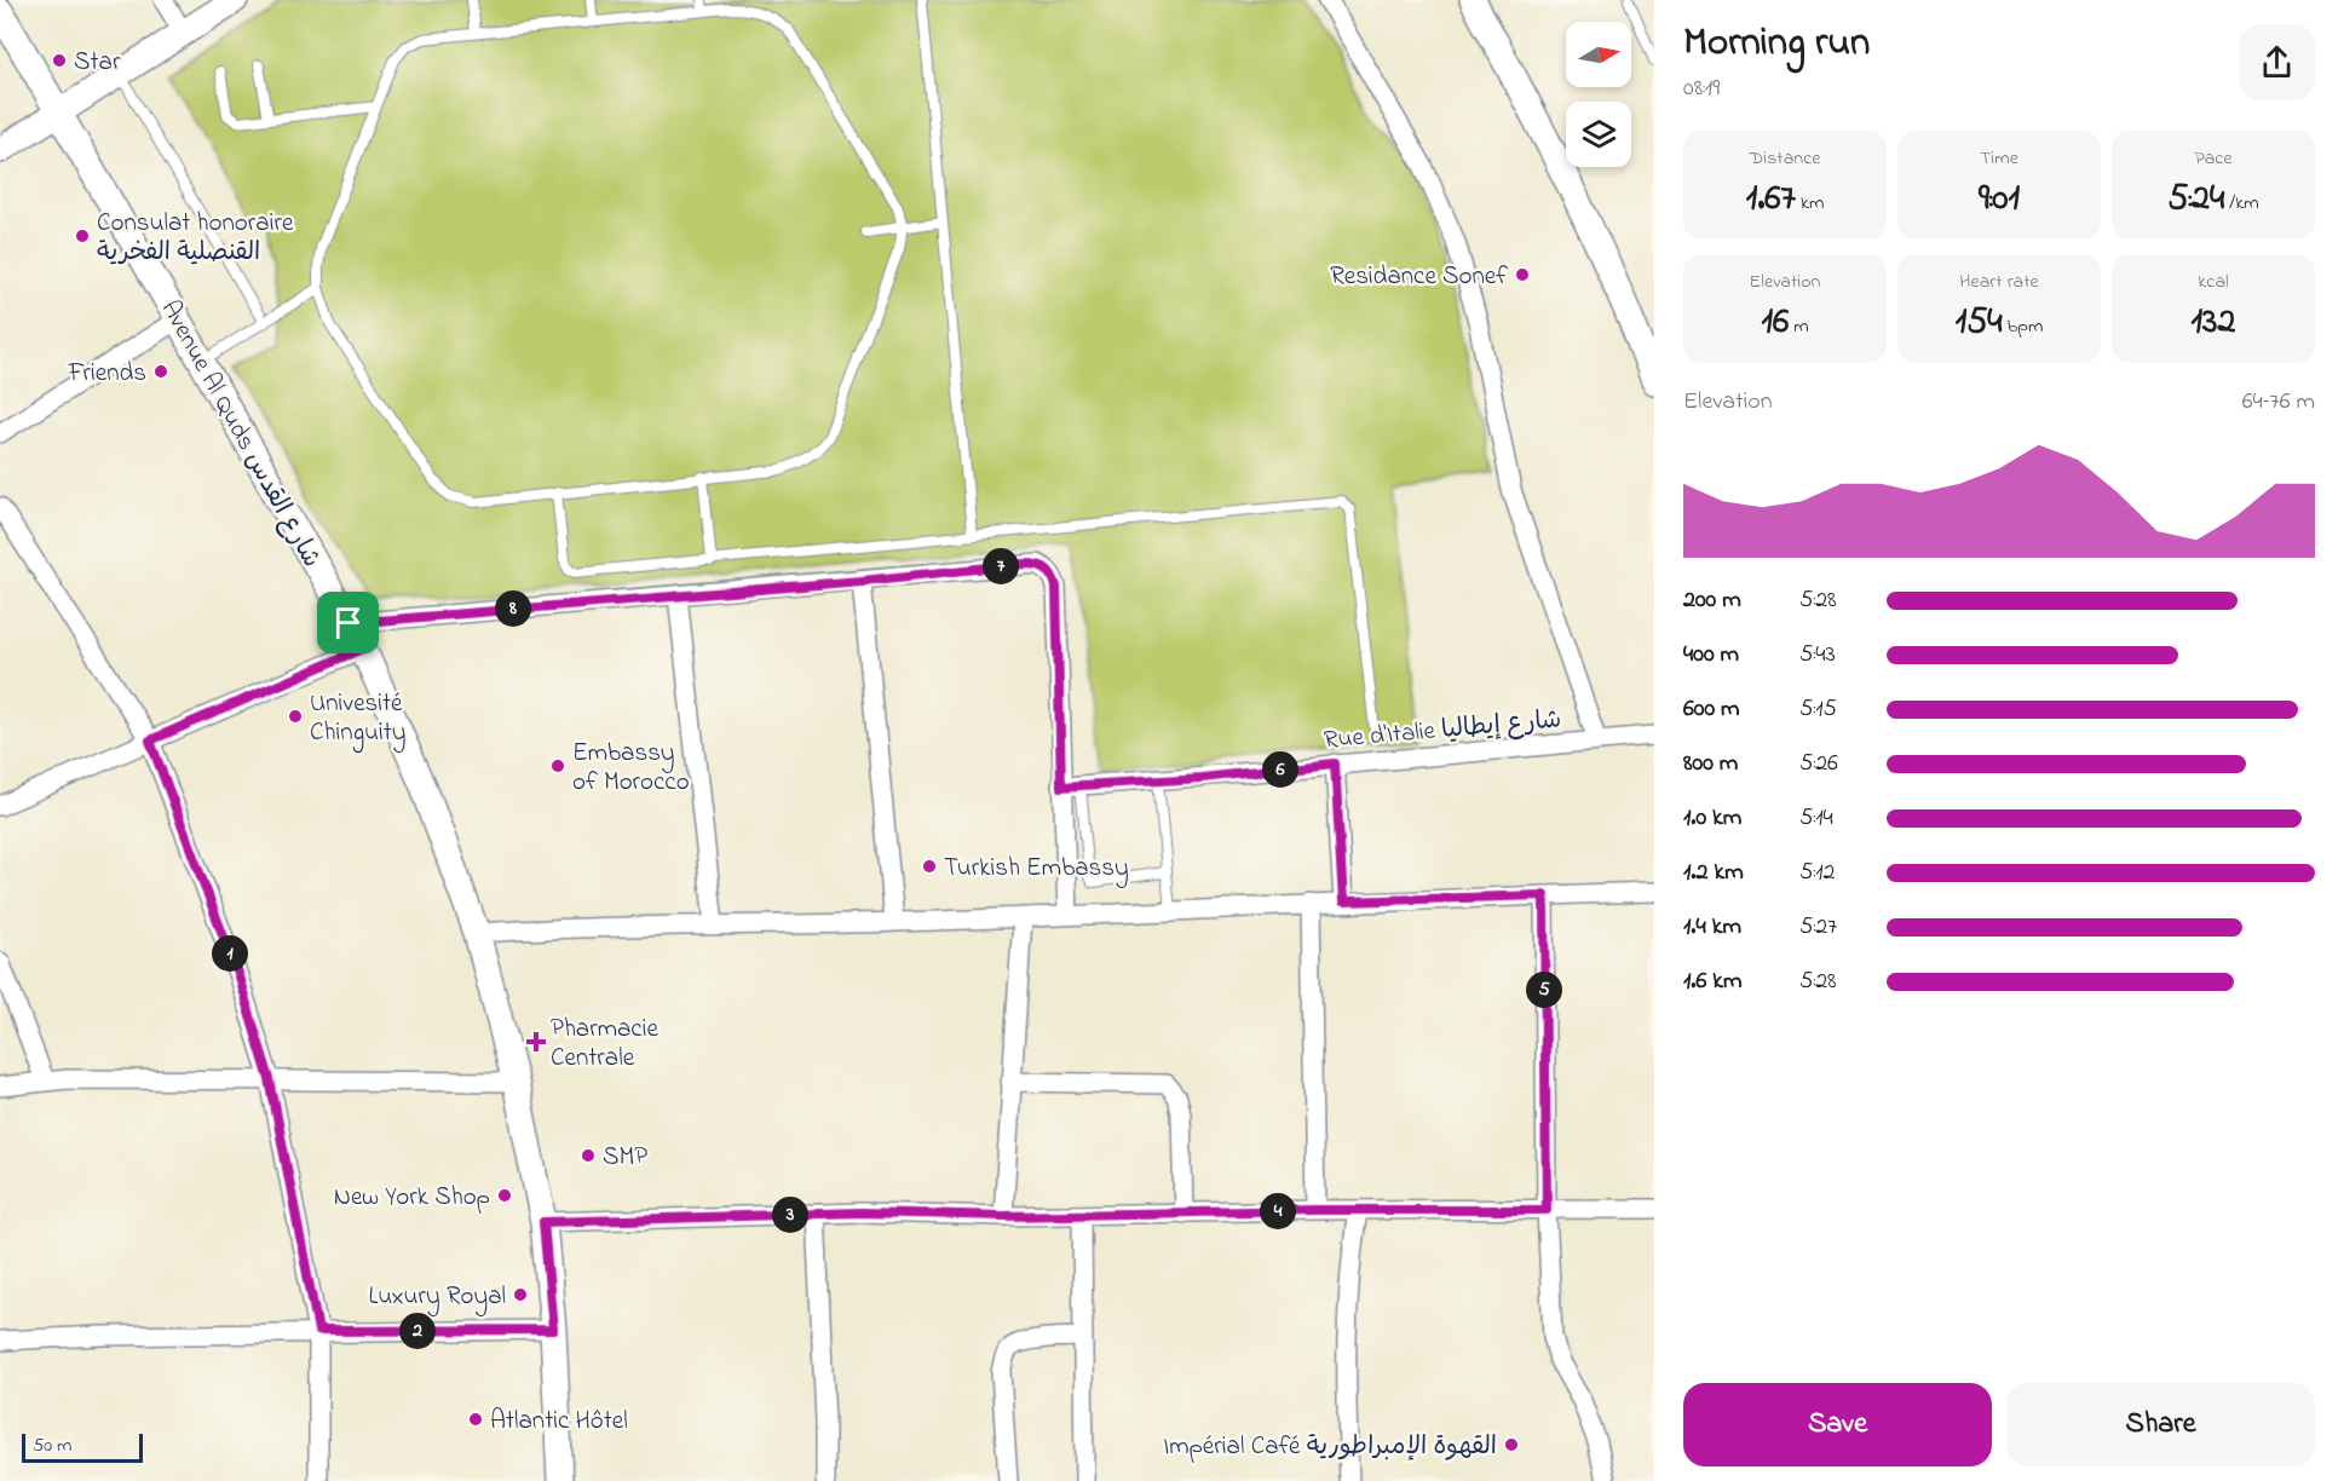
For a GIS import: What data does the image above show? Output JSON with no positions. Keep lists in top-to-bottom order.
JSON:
{
  "streets": {
    "street": ["Avenue Al Quds شارع القدس", "Rue d'Italie شارع إيطاليا"]
  },
  "places": {
    "other": [
      "Star",
      "Consulat honoraire القنصلية الفخرية",
      "Residance Sonef",
      "Friends",
      "Univesité Chinguity",
      "Embassy of Morocco",
      "Turkish Embassy",
      "SMP",
      "New York Shop",
      "Luxury Royal",
      "Atlantic Hôtel",
      "Impérial Café القهوة الإمبراطورية"
    ],
    "health": ["Pharmacie Centrale"]
  },
  "scale_bar": "50 m",
  "north": "right",
  "page": {
    "heading": ["Morning run", "08:19"],
    "stats": [
      ["Distance", "1.67 km"],
      ["Time", "9:01"],
      ["Pace", "5:24 /km"],
      ["Elevation", "16 m"],
      ["Heart rate", "154 bpm"],
      ["kcal", "132"]
    ],
    "chart": ["Elevation", "64–76 m"],
    "pins": [
      "7",
      "8",
      "6",
      "1",
      "5",
      "4",
      "3",
      "2"
    ],
    "list": [
      {
        "name": "200 m",
        "note": "5:28"
      },
      {
        "name": "400 m",
        "note": "5:43"
      },
      {
        "name": "600 m",
        "note": "5:15"
      },
      {
        "name": "800 m",
        "note": "5:26"
      },
      {
        "name": "1.0 km",
        "note": "5:14"
      },
      {
        "name": "1.2 km",
        "note": "5:12"
      },
      {
        "name": "1.4 km",
        "note": "5:27"
      },
      {
        "name": "1.6 km",
        "note": "5:28"
      }
    ],
    "buttons": ["Save", "Share"],
    "scale": "50 m"
  }
}
